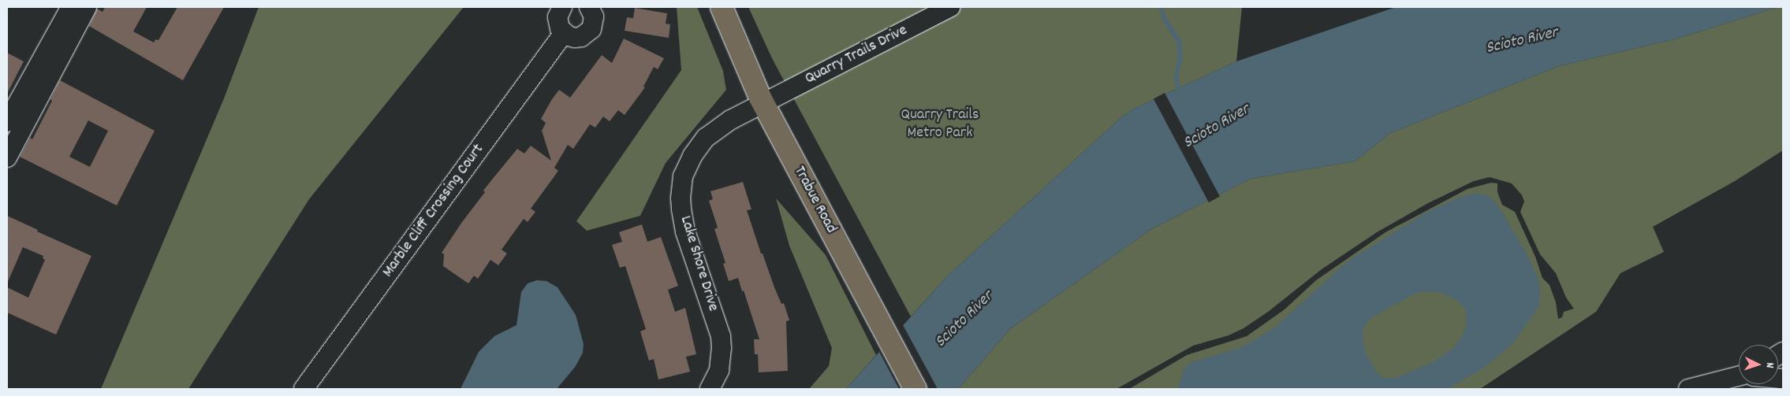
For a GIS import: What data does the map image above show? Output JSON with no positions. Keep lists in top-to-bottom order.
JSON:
{
  "streets": {
    "main road": ["Trabue Road"],
    "street": ["Quarry Trails Drive", "Marble Cliff Crossing Court", "Lake Shore Drive"]
  },
  "crossings": [
    ["Quarry Trails Drive", "Trabue Road"],
    ["Quarry Trails Drive", "Lake Shore Drive"],
    ["Trabue Road", "Lake Shore Drive"]
  ],
  "water": ["Scioto River"],
  "parks": ["Quarry Trails Metro Park"],
  "north": "right"
}
